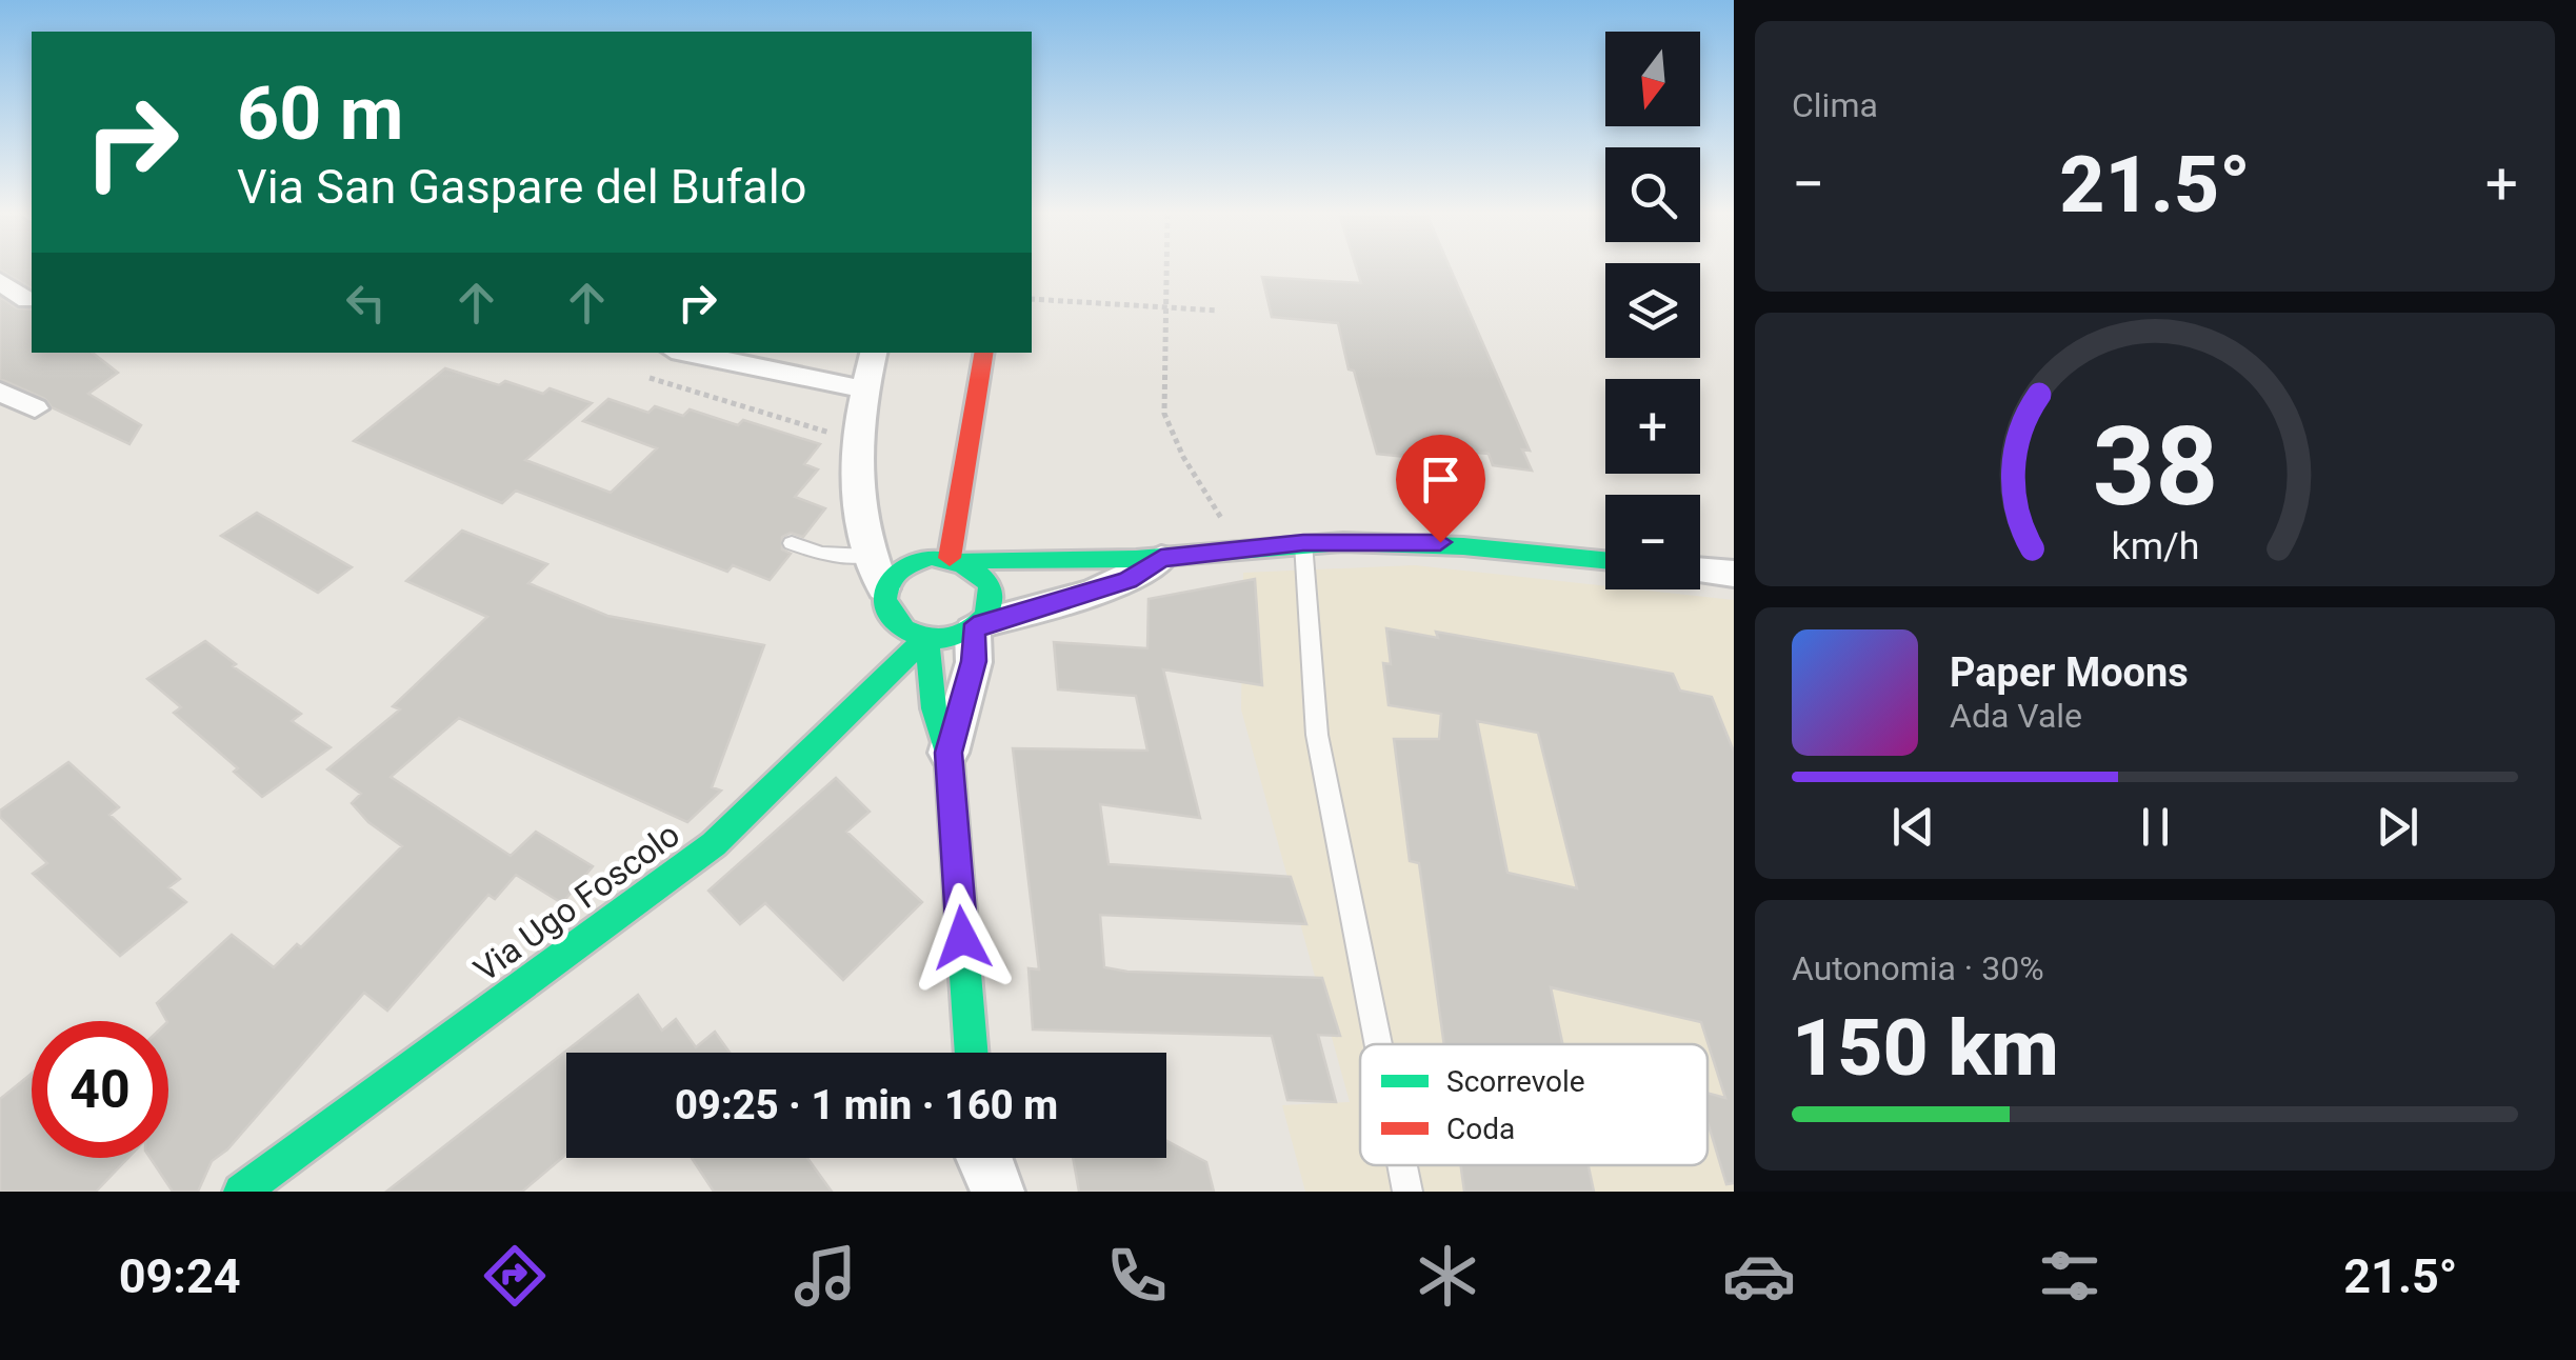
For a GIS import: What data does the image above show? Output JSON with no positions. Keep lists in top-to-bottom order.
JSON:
{
  "streets": {
    "street": ["Via Ugo Foscolo"]
  },
  "legend": ["Scorrevole", "Coda"],
  "north": "bottom",
  "page": {
    "tile": [
      "Clima",
      ["Autonomia · 30%", "150 km"]
    ],
    "map_buttons": ["+", "−"],
    "turn": ["60 m", "Via San Gaspare del Bufalo"],
    "heat": ["−", "21.5°", "+"],
    "song": ["Paper Moons", "Ada Vale"],
    "limit": "40",
    "trip": "09:25 · 1 min · 160 m",
    "tabs": ["09:24", "21.5°"],
    "gauge": ["38", "km/h"]
  }
}
